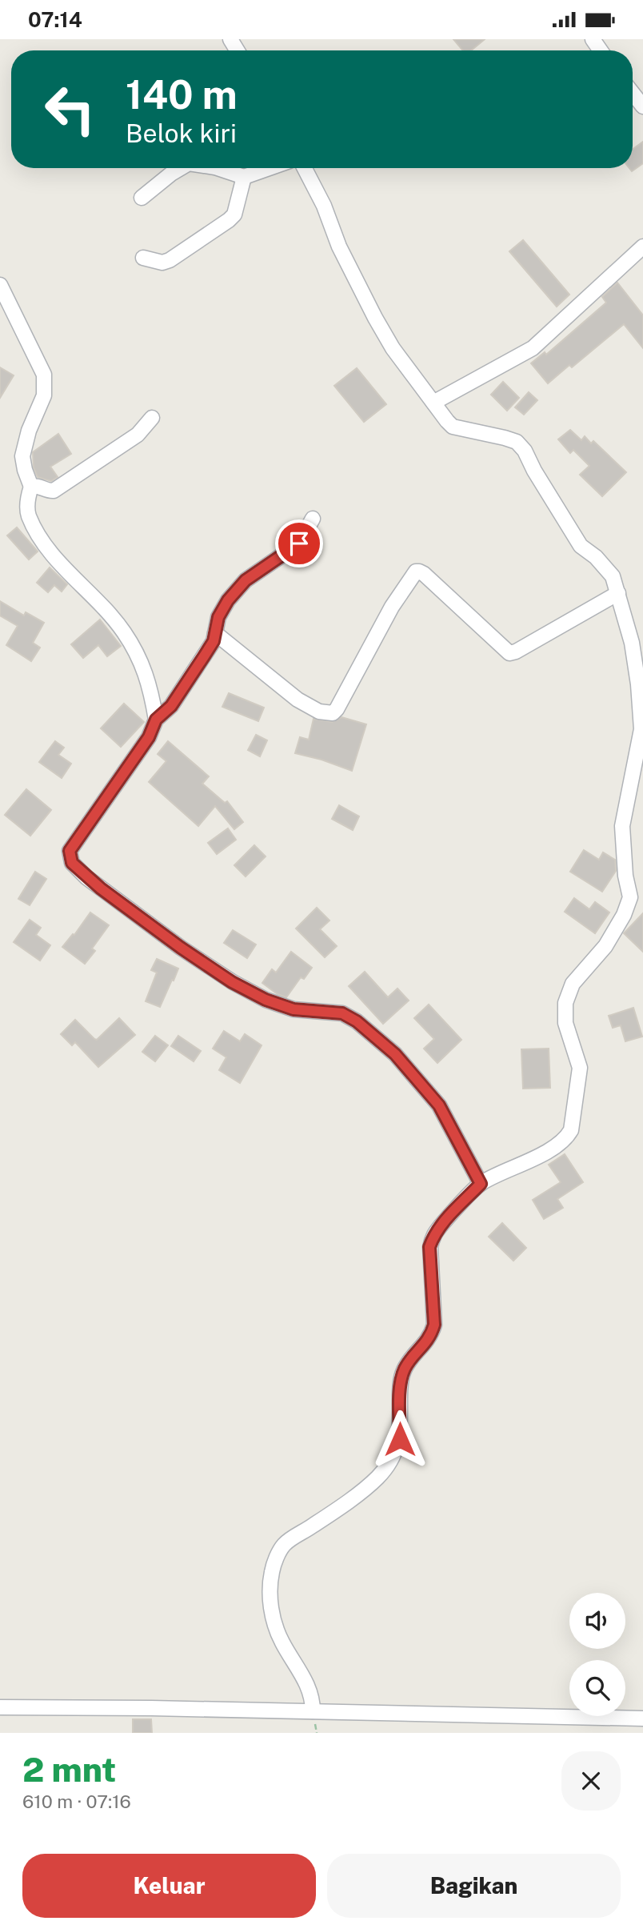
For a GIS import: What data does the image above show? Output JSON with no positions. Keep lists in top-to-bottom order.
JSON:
{
  "page": {
    "status": "07:14",
    "turn": ["140 m", "Belok kiri"],
    "heading": ["2 mnt", "610 m · 07:16"],
    "buttons": ["Keluar", "Bagikan"]
  }
}
